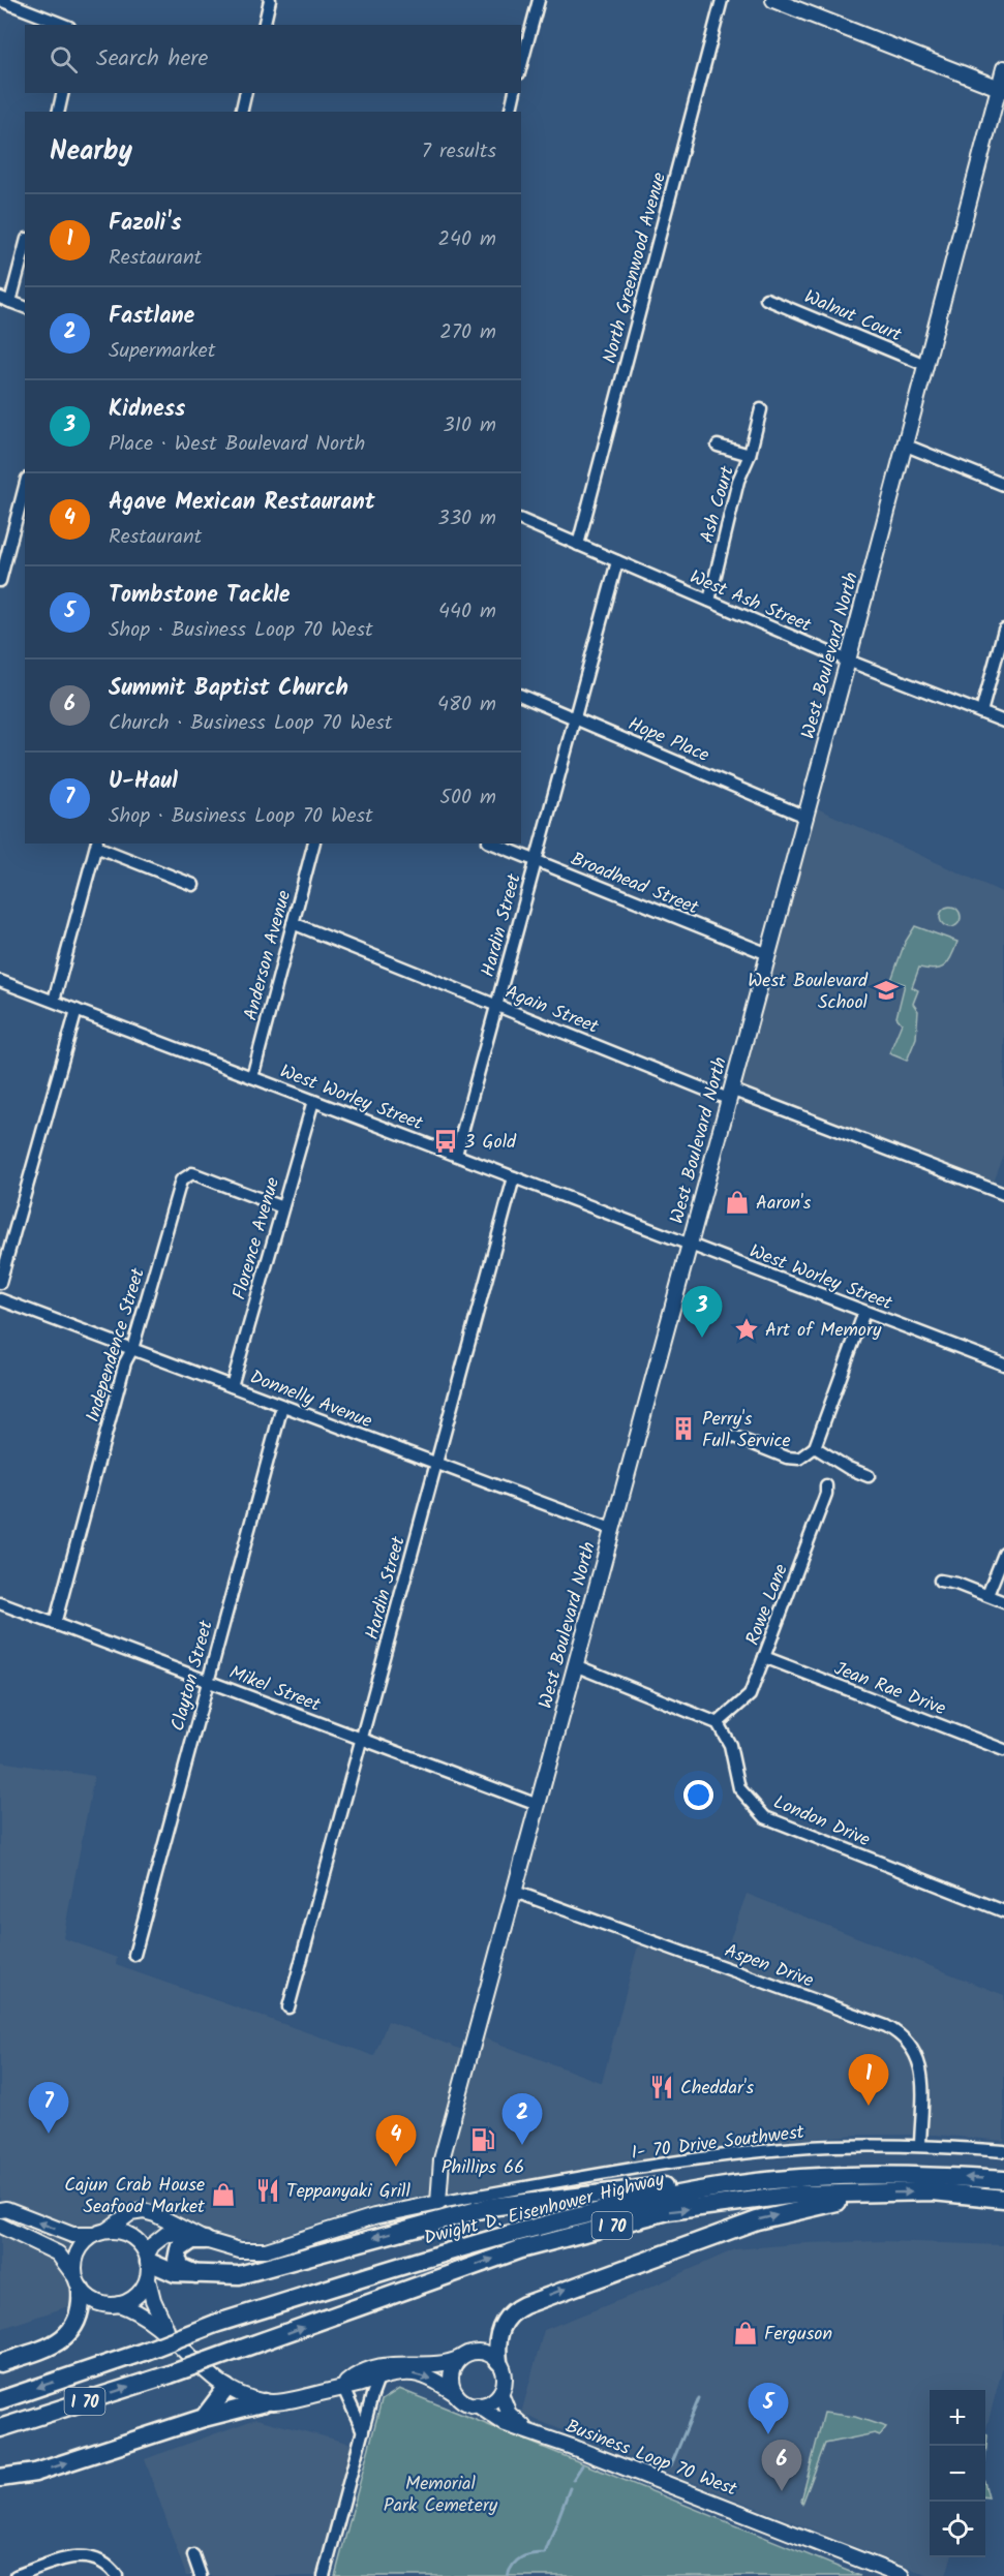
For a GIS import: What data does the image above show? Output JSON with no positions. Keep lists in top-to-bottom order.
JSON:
{
  "streets": {
    "highway": ["Dwight D. Eisenhower Highway", "I 70"],
    "main road": ["West Boulevard North", "Business Loop 70 West"],
    "street": [
      "North Greenwood Avenue",
      "Walnut Court",
      "Ash Court",
      "West Ash Street",
      "Hope Place",
      "Broadhead Street",
      "Hardin Street",
      "Anderson Avenue",
      "Again Street",
      "West Worley Street",
      "Florence Avenue",
      "Independence Street",
      "Donnelly Avenue",
      "Rowe Lane",
      "Clayton Street",
      "Mikel Street",
      "Jean Rae Drive",
      "London Drive",
      "Aspen Drive",
      "I- 70 Drive Southwest"
    ]
  },
  "crossings": [
    ["North Greenwood Avenue", "West Ash Street"],
    ["Walnut Court", "West Boulevard North"],
    ["Ash Court", "West Ash Street"],
    ["West Ash Street", "West Boulevard North"],
    ["West Ash Street", "Hardin Street"],
    ["West Boulevard North", "Hope Place"],
    ["West Boulevard North", "Broadhead Street"],
    ["West Boulevard North", "Again Street"],
    ["West Boulevard North", "West Worley Street"],
    ["West Boulevard North", "Donnelly Avenue"],
    ["West Boulevard North", "Mikel Street"],
    ["West Boulevard North", "Aspen Drive"],
    ["West Boulevard North", "I- 70 Drive Southwest"],
    ["Hope Place", "Hardin Street"],
    ["Broadhead Street", "Hardin Street"],
    ["Hardin Street", "Again Street"],
    ["Hardin Street", "West Worley Street"],
    ["Hardin Street", "Donnelly Avenue"],
    ["Hardin Street", "Mikel Street"],
    ["Anderson Avenue", "Again Street"],
    ["Anderson Avenue", "West Worley Street"],
    ["West Worley Street", "Florence Avenue"],
    ["Florence Avenue", "Independence Street"],
    ["Florence Avenue", "Donnelly Avenue"],
    ["Independence Street", "Donnelly Avenue"],
    ["Independence Street", "Mikel Street"],
    ["Donnelly Avenue", "Clayton Street"],
    ["Rowe Lane", "Jean Rae Drive"],
    ["Rowe Lane", "London Drive"],
    ["Clayton Street", "Mikel Street"],
    ["Aspen Drive", "I- 70 Drive Southwest"]
  ],
  "parks": ["Memorial Park Cemetery"],
  "places": {
    "school or university": ["West Boulevard School"],
    "bus stop": ["3 Gold"],
    "shop": ["Aaron's", "Cajun Crab House Seafood Market", "Ferguson"],
    "place": ["Art of Memory"],
    "building": ["Perry's Full Service"],
    "restaurant": ["Cheddar's", "Teppanyaki Grill"],
    "fuel station": ["Phillips 66"]
  },
  "page": {
    "search": "Search here",
    "heading": ["Nearby", "7 results"],
    "list": [
      {
        "mark": "1",
        "name": "Fazoli's",
        "note": "Restaurant",
        "value": "240 m"
      },
      {
        "mark": "2",
        "name": "Fastlane",
        "note": "Supermarket",
        "value": "270 m"
      },
      {
        "mark": "3",
        "name": "Kidness",
        "note": "Place · West Boulevard North",
        "value": "310 m"
      },
      {
        "mark": "4",
        "name": "Agave Mexican Restaurant",
        "note": "Restaurant",
        "value": "330 m"
      },
      {
        "mark": "5",
        "name": "Tombstone Tackle",
        "note": "Shop · Business Loop 70 West",
        "value": "440 m"
      },
      {
        "mark": "6",
        "name": "Summit Baptist Church",
        "note": "Church · Business Loop 70 West",
        "value": "480 m"
      },
      {
        "mark": "7",
        "name": "U-Haul",
        "note": "Shop · Business Loop 70 West",
        "value": "500 m"
      }
    ],
    "pins": [
      "3",
      "1",
      "7",
      "2",
      "4",
      "5",
      "6"
    ],
    "map_buttons": ["+", "−"]
  }
}
